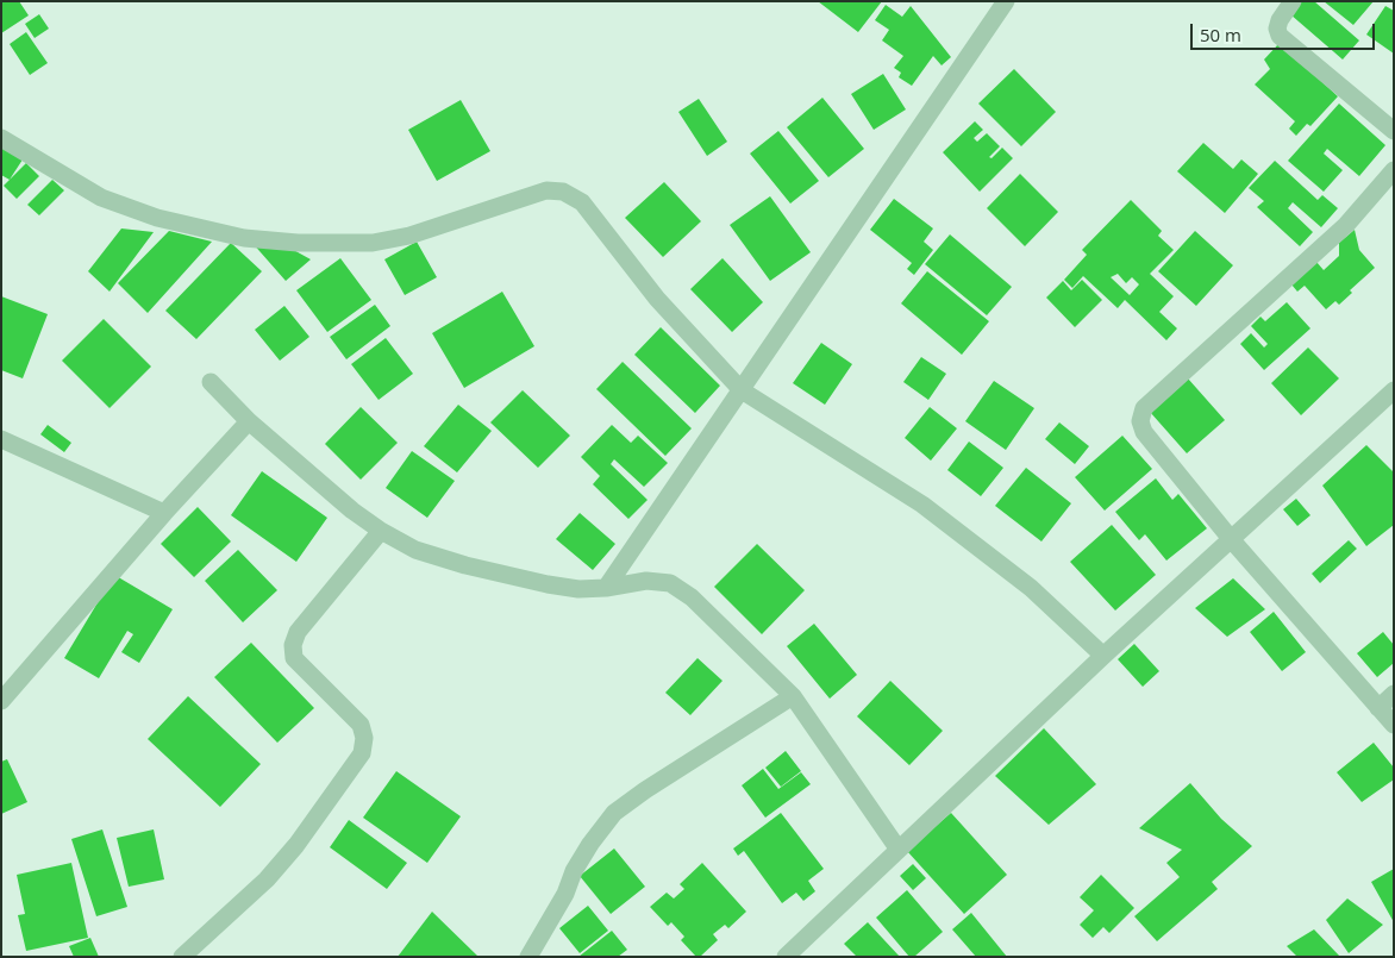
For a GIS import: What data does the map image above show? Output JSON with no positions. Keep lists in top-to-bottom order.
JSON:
{
  "scale_bar": "50 m"
}
